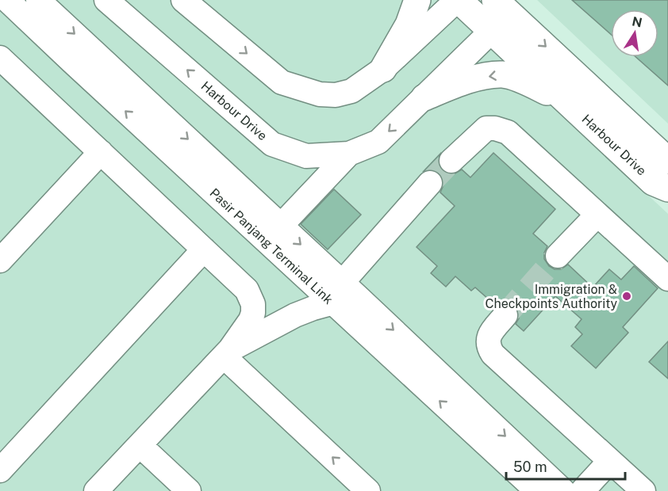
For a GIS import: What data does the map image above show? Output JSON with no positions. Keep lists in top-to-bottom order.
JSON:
{
  "streets": {
    "main road": ["Harbour Drive"],
    "street": ["Pasir Panjang Terminal Link"]
  },
  "places": ["Immigration & Checkpoints Authority"],
  "scale_bar": "50 m",
  "north": "top"
}
